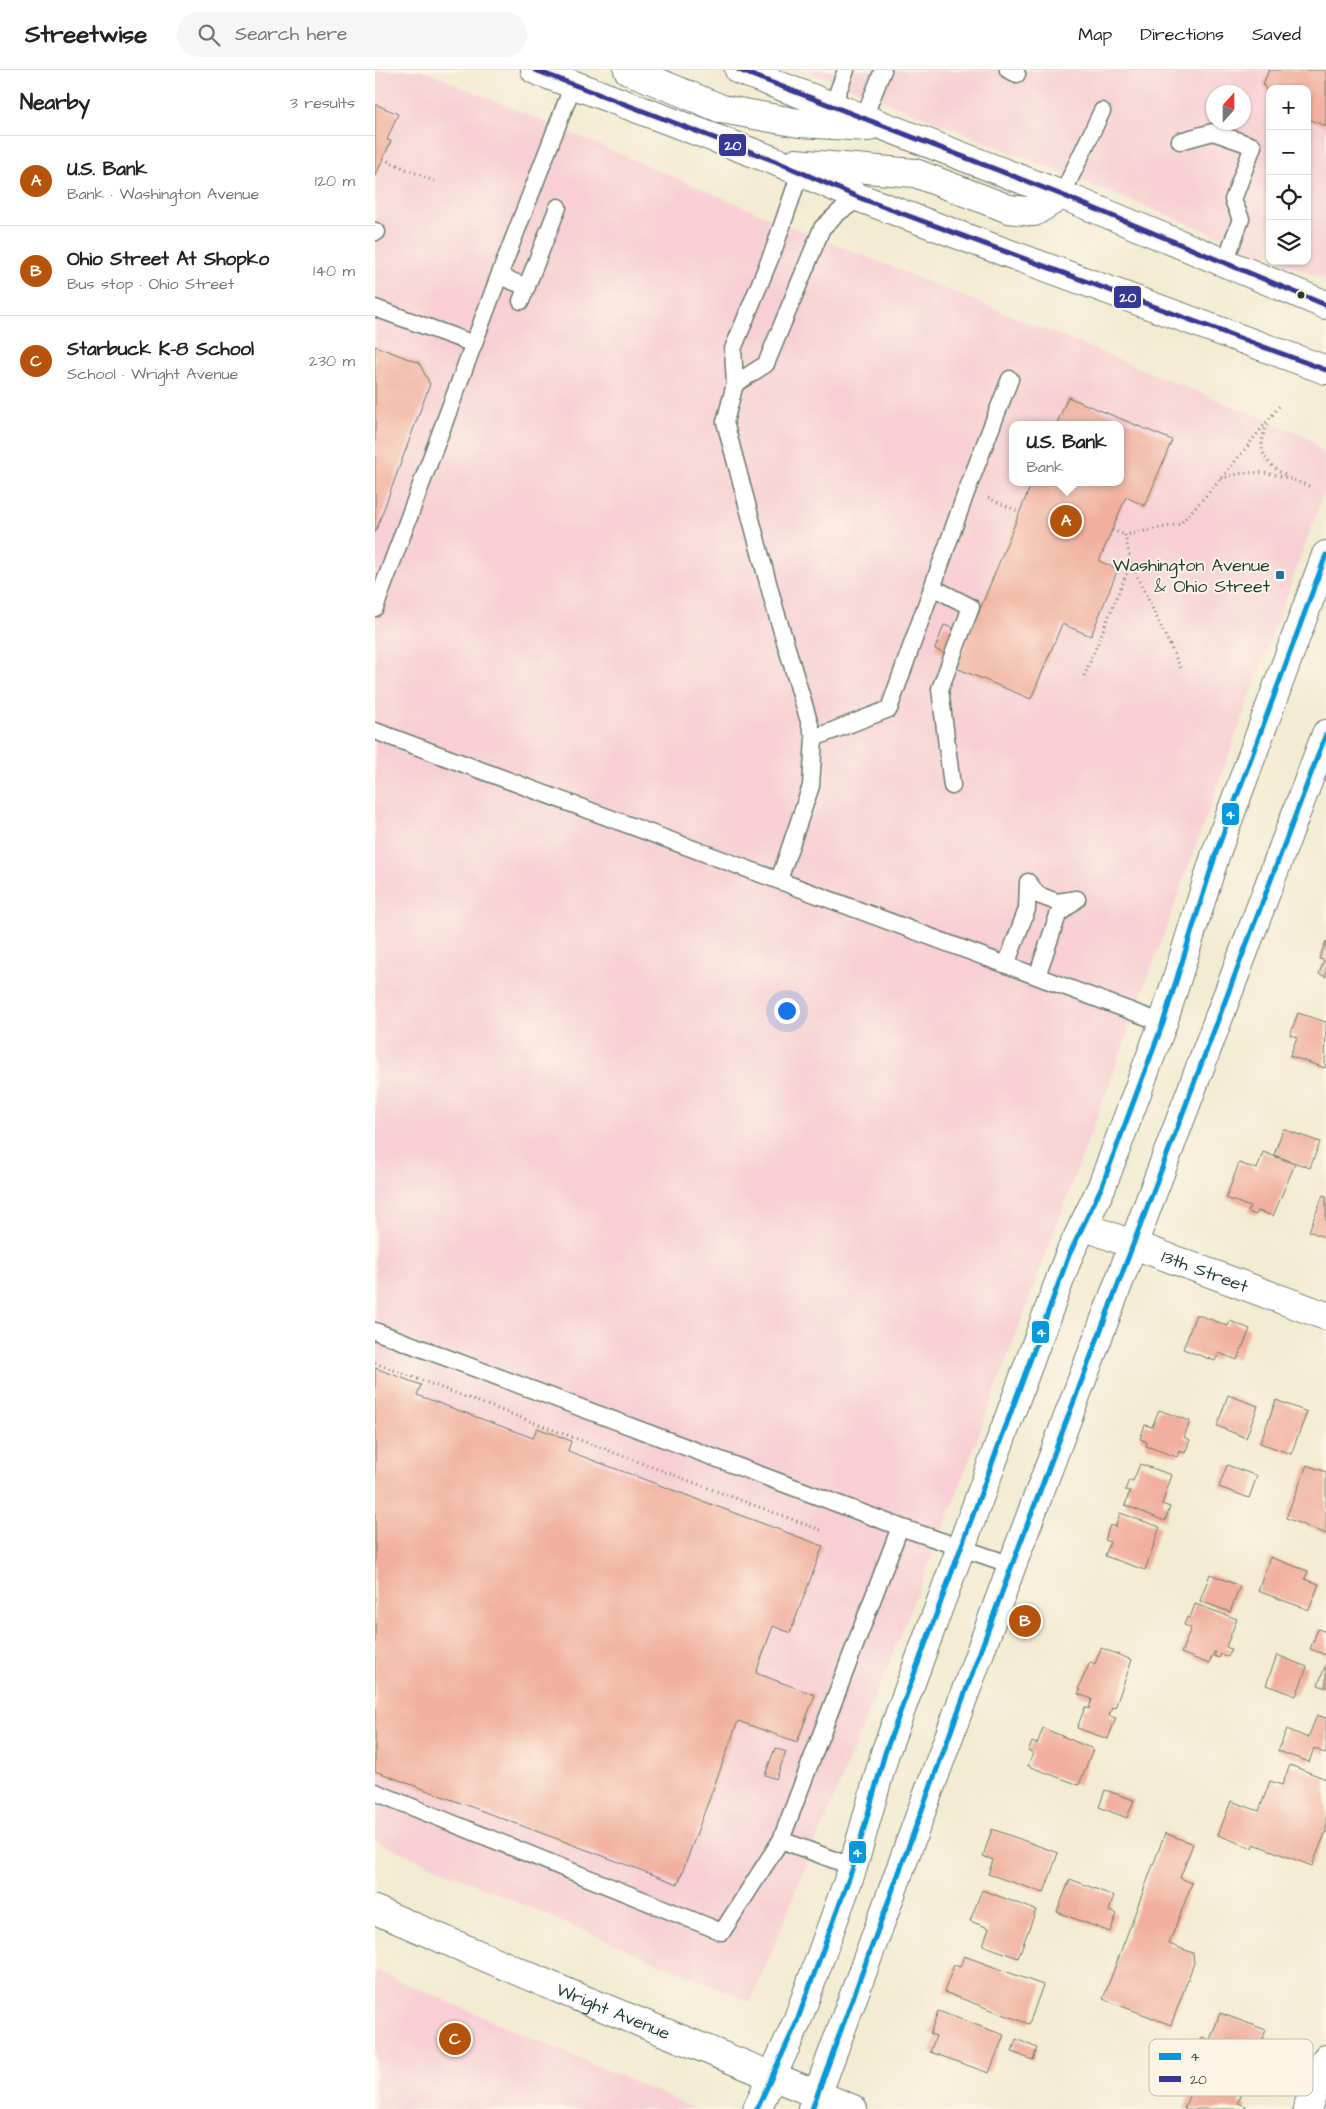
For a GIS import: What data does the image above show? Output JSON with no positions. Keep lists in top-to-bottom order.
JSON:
{
  "streets": {
    "street": ["13th Street", "Wright Avenue"]
  },
  "places": {
    "transit": ["Washington Avenue & Ohio Street"]
  },
  "lines": ["transit line 20", "transit line 4"],
  "legend": ["4", "20"],
  "north": "top",
  "page": {
    "header": "Streetwise",
    "search": "Search here",
    "nav": ["Map", "Directions", "Saved"],
    "heading": ["Nearby", "3 results"],
    "map_buttons": ["+", "−"],
    "list": [
      {
        "mark": "A",
        "name": "U.S. Bank",
        "note": "Bank · Washington Avenue",
        "value": "120 m"
      },
      {
        "mark": "B",
        "name": "Ohio Street At Shopko",
        "note": "Bus stop · Ohio Street",
        "value": "140 m"
      },
      {
        "mark": "C",
        "name": "Starbuck K-8 School",
        "note": "School · Wright Avenue",
        "value": "230 m"
      }
    ],
    "popup": ["U.S. Bank", "Bank"],
    "pins": ["A", "B", "C"]
  }
}
